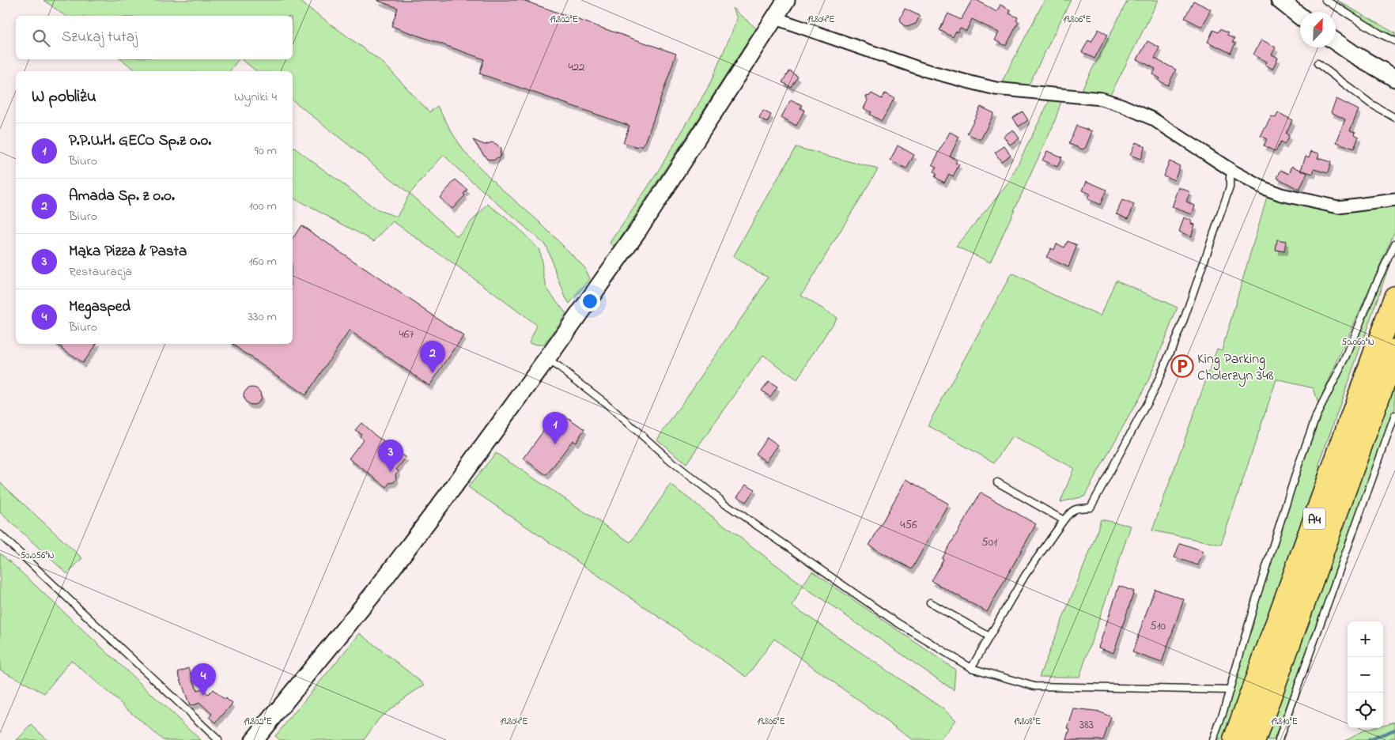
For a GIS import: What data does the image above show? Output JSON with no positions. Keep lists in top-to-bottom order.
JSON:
{
  "streets": {
    "highway": ["A4"]
  },
  "places": {
    "parking": ["King Parking Cholerzyn 348"]
  },
  "house_numbers": [
    "422",
    "467",
    "456",
    "501",
    "510",
    "383"
  ],
  "north": "top right",
  "page": {
    "search": "Szukaj tutaj",
    "heading": ["W pobliżu", "Wyniki: 4"],
    "list": [
      {
        "mark": "1",
        "name": "P.P.U.H. GECO Sp.z o.o.",
        "note": "Biuro",
        "value": "90 m"
      },
      {
        "mark": "2",
        "name": "Amada Sp. z o.o.",
        "note": "Biuro",
        "value": "100 m"
      },
      {
        "mark": "3",
        "name": "Mąka Pizza & Pasta",
        "note": "Restauracja",
        "value": "160 m"
      },
      {
        "mark": "4",
        "name": "Megasped",
        "note": "Biuro",
        "value": "330 m"
      }
    ],
    "pins": [
      "2",
      "1",
      "3",
      "4"
    ],
    "map_buttons": ["+", "−"]
  },
  "coordinates": [
    "19.802°E",
    "19.804°E",
    "19.806°E",
    "50.060°N",
    "50.056°N",
    "19.808°E",
    "19.810°E"
  ]
}
